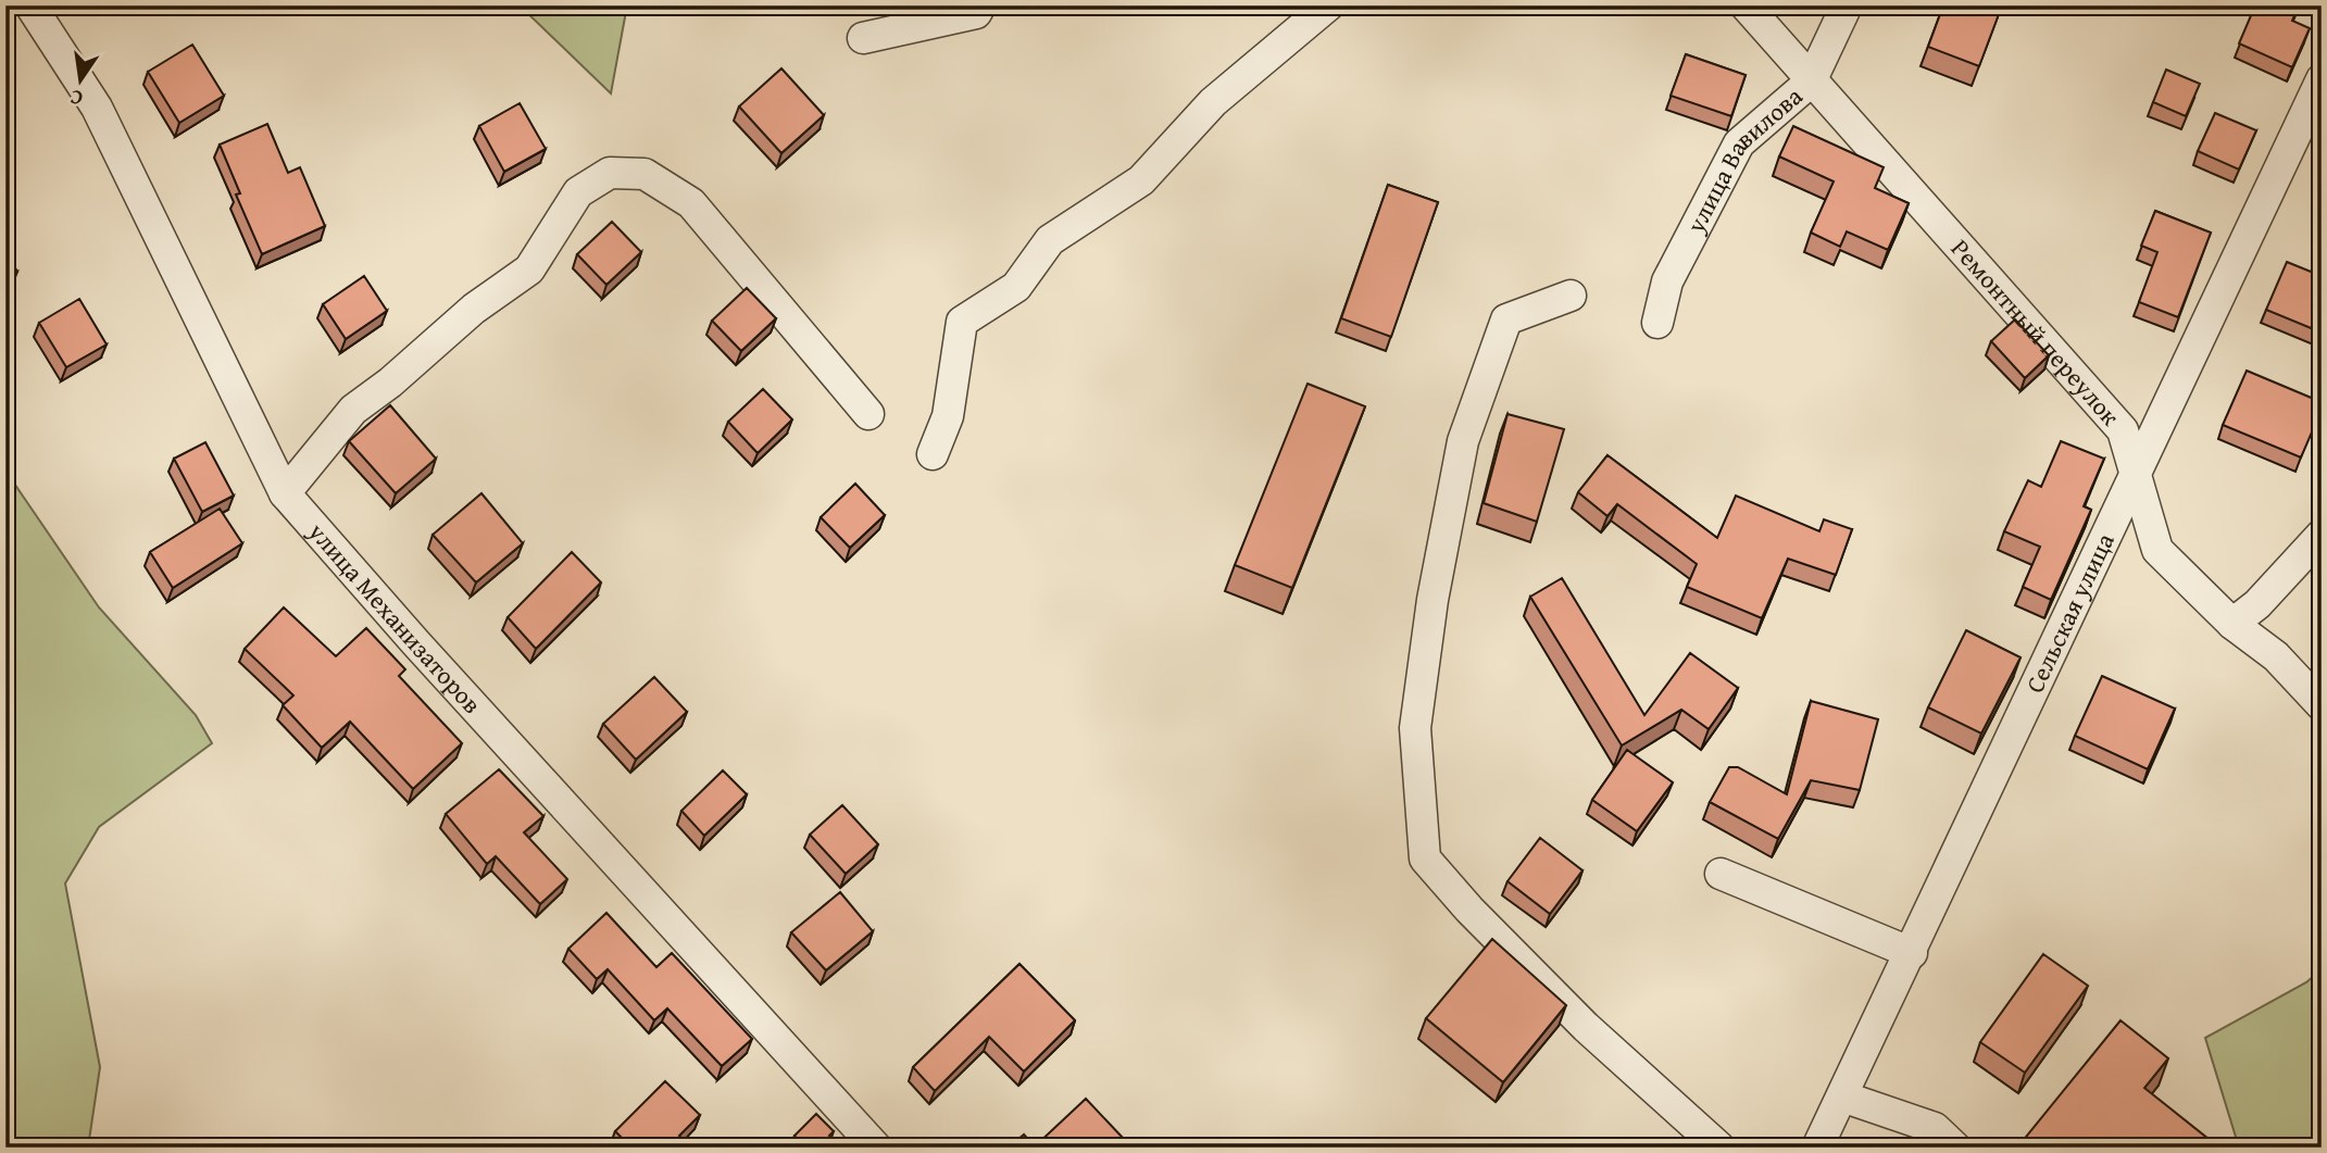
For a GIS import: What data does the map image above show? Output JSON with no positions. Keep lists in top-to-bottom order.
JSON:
{
  "streets": {
    "street": [
      "улица Вавилова",
      "Ремонтный переулок",
      "Сельская улица",
      "улица Механизаторов"
    ]
  },
  "crossings": [
    ["улица Вавилова", "Ремонтный переулок"],
    ["Ремонтный переулок", "Сельская улица"]
  ],
  "north": "bottom"
}
